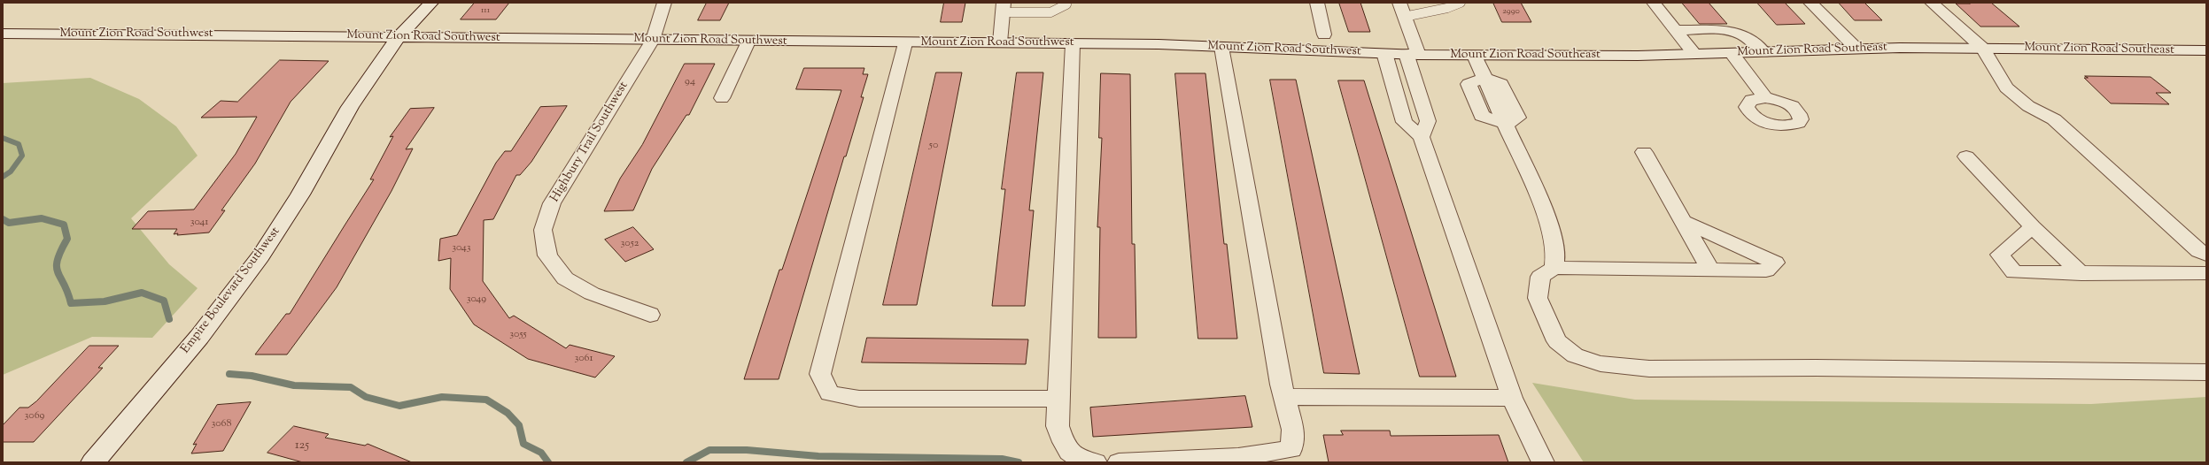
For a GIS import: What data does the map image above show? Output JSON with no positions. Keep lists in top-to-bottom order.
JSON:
{
  "streets": {
    "street": [
      "Mount Zion Road Southwest",
      "Mount Zion Road Southeast",
      "Highbury Trail Southwest",
      "Empire Boulevard Southwest"
    ]
  },
  "crossings": [
    ["Mount Zion Road Southwest", "Mount Zion Road Southeast"],
    ["Mount Zion Road Southwest", "Highbury Trail Southwest"],
    ["Mount Zion Road Southwest", "Empire Boulevard Southwest"]
  ],
  "house_numbers": [
    "111",
    "2990",
    "94",
    "50",
    "3041",
    "3052",
    "3043",
    "3049",
    "3055",
    "3061",
    "3069",
    "3068",
    "125"
  ]
}
